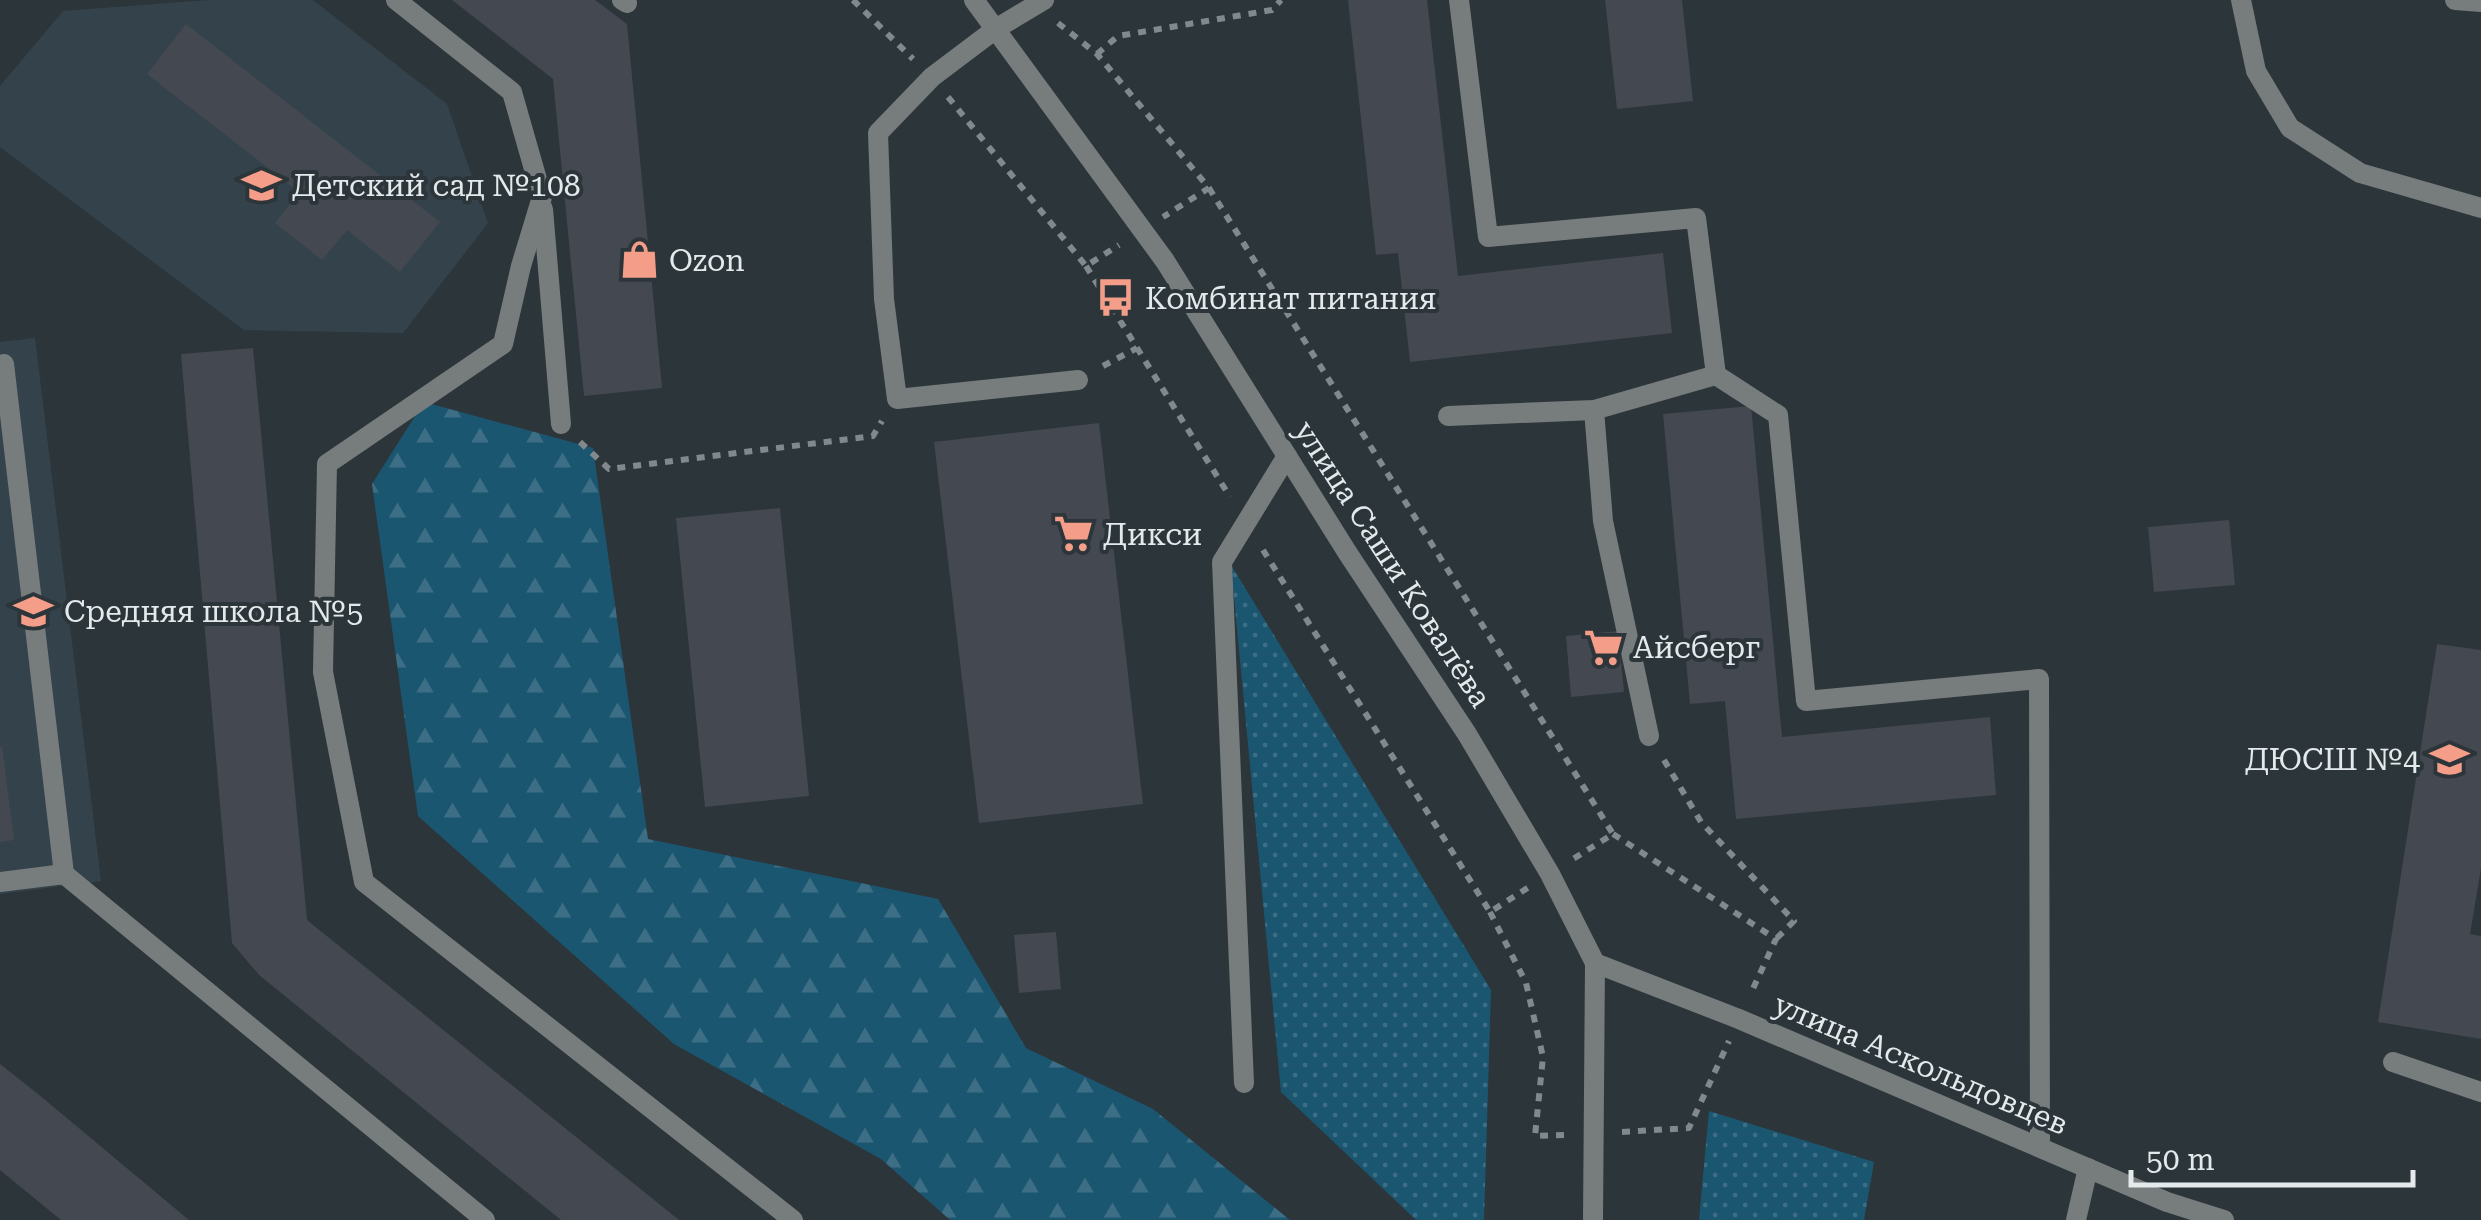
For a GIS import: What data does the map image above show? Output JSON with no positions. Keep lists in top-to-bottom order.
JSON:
{
  "streets": {
    "street": ["улица Саши Ковалёва", "улица Аскольдовцев"]
  },
  "crossings": [
    ["улица Саши Ковалёва", "улица Аскольдовцев"]
  ],
  "places": {
    "school or university": ["Детский сад №108", "Средняя школа №5", "ДЮСШ №4"],
    "shop": ["Ozon"],
    "bus stop": ["Комбинат питания"],
    "supermarket": ["Дикси", "Айсберг"]
  },
  "scale_bar": "50 m"
}
